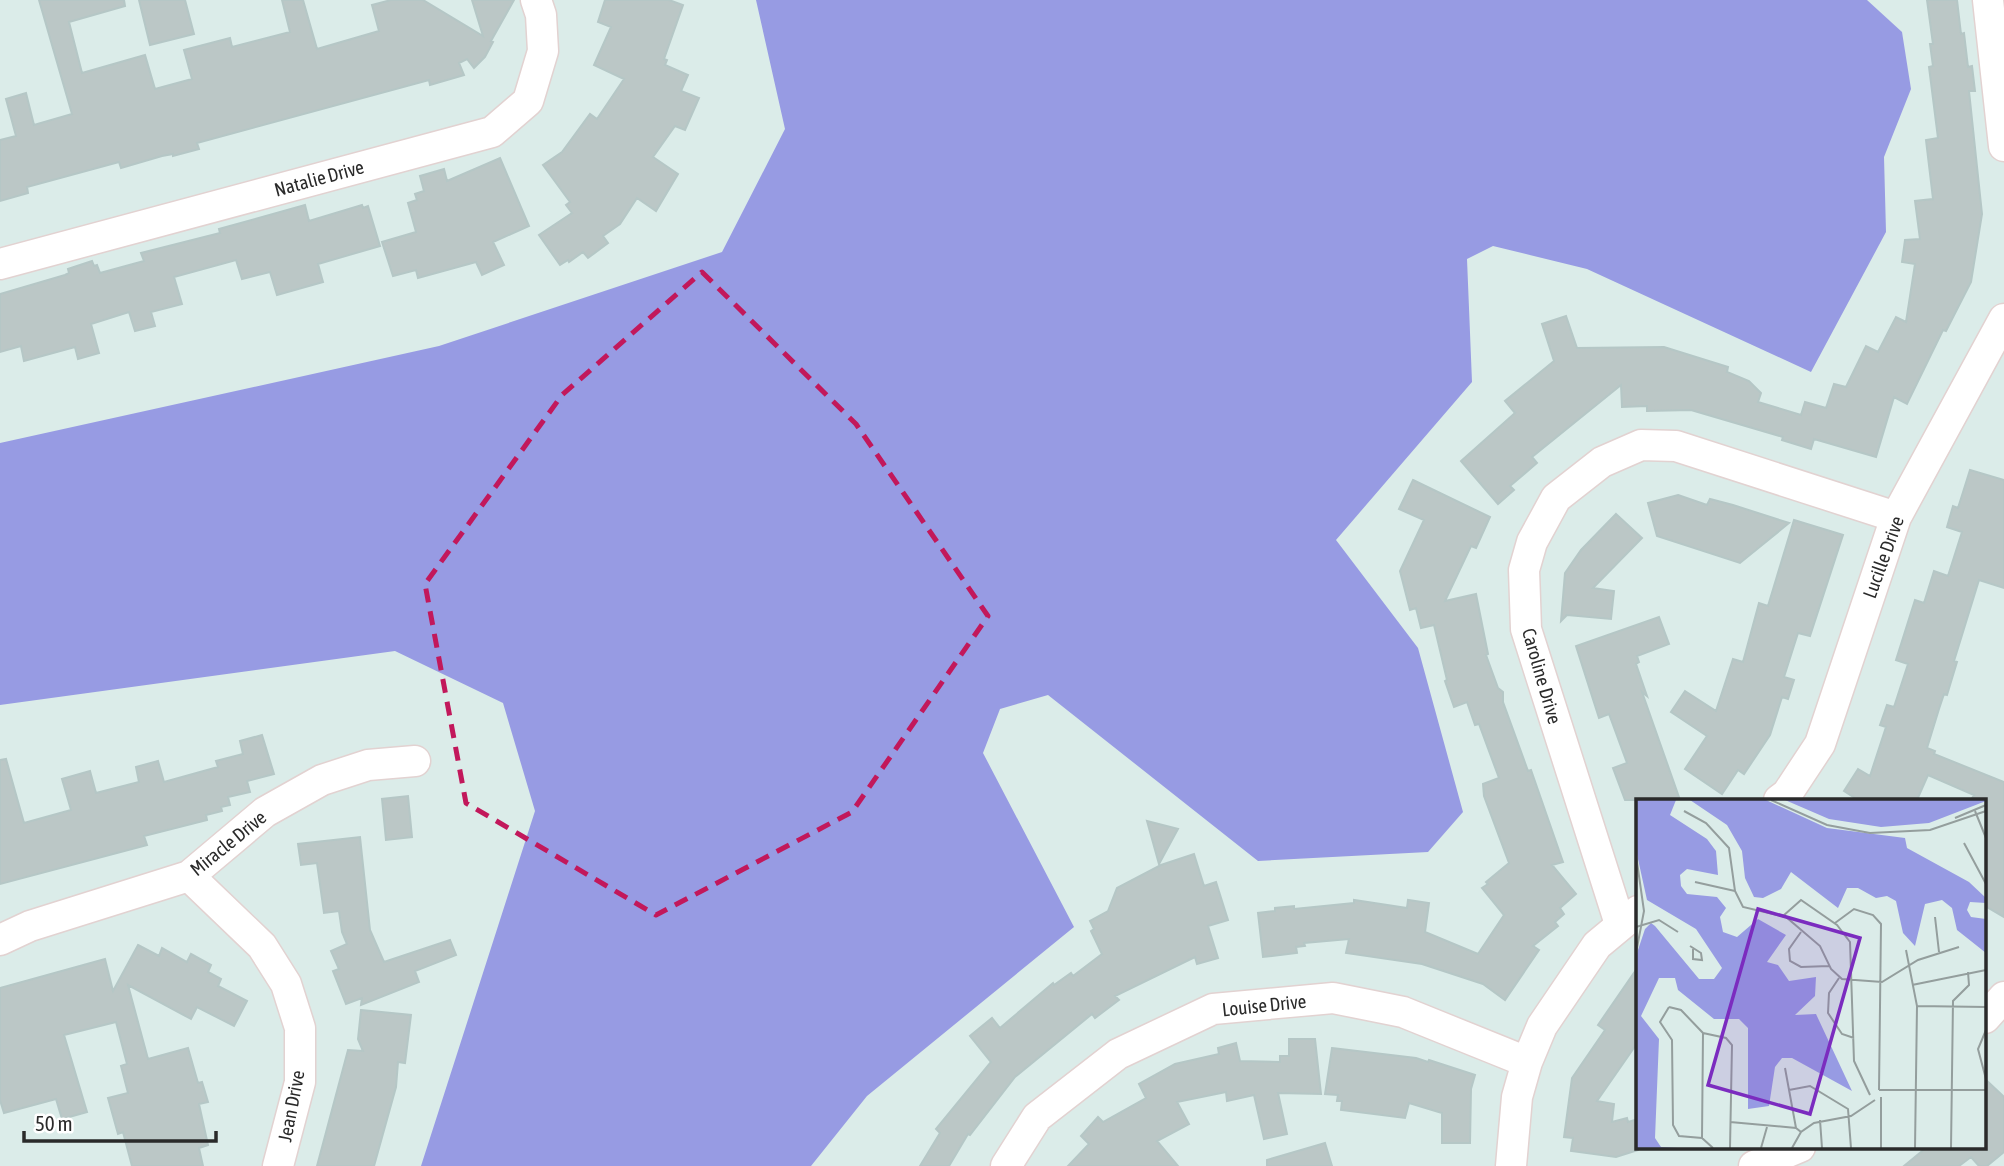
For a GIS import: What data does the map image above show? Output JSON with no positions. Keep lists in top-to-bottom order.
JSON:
{
  "streets": {
    "street": [
      "Natalie Drive",
      "Lucille Drive",
      "Caroline Drive",
      "Miracle Drive",
      "Louise Drive",
      "Jean Drive"
    ]
  },
  "crossings": [
    ["Lucille Drive", "Caroline Drive"],
    ["Miracle Drive", "Jean Drive"]
  ],
  "scale_bar": "50 m"
}
